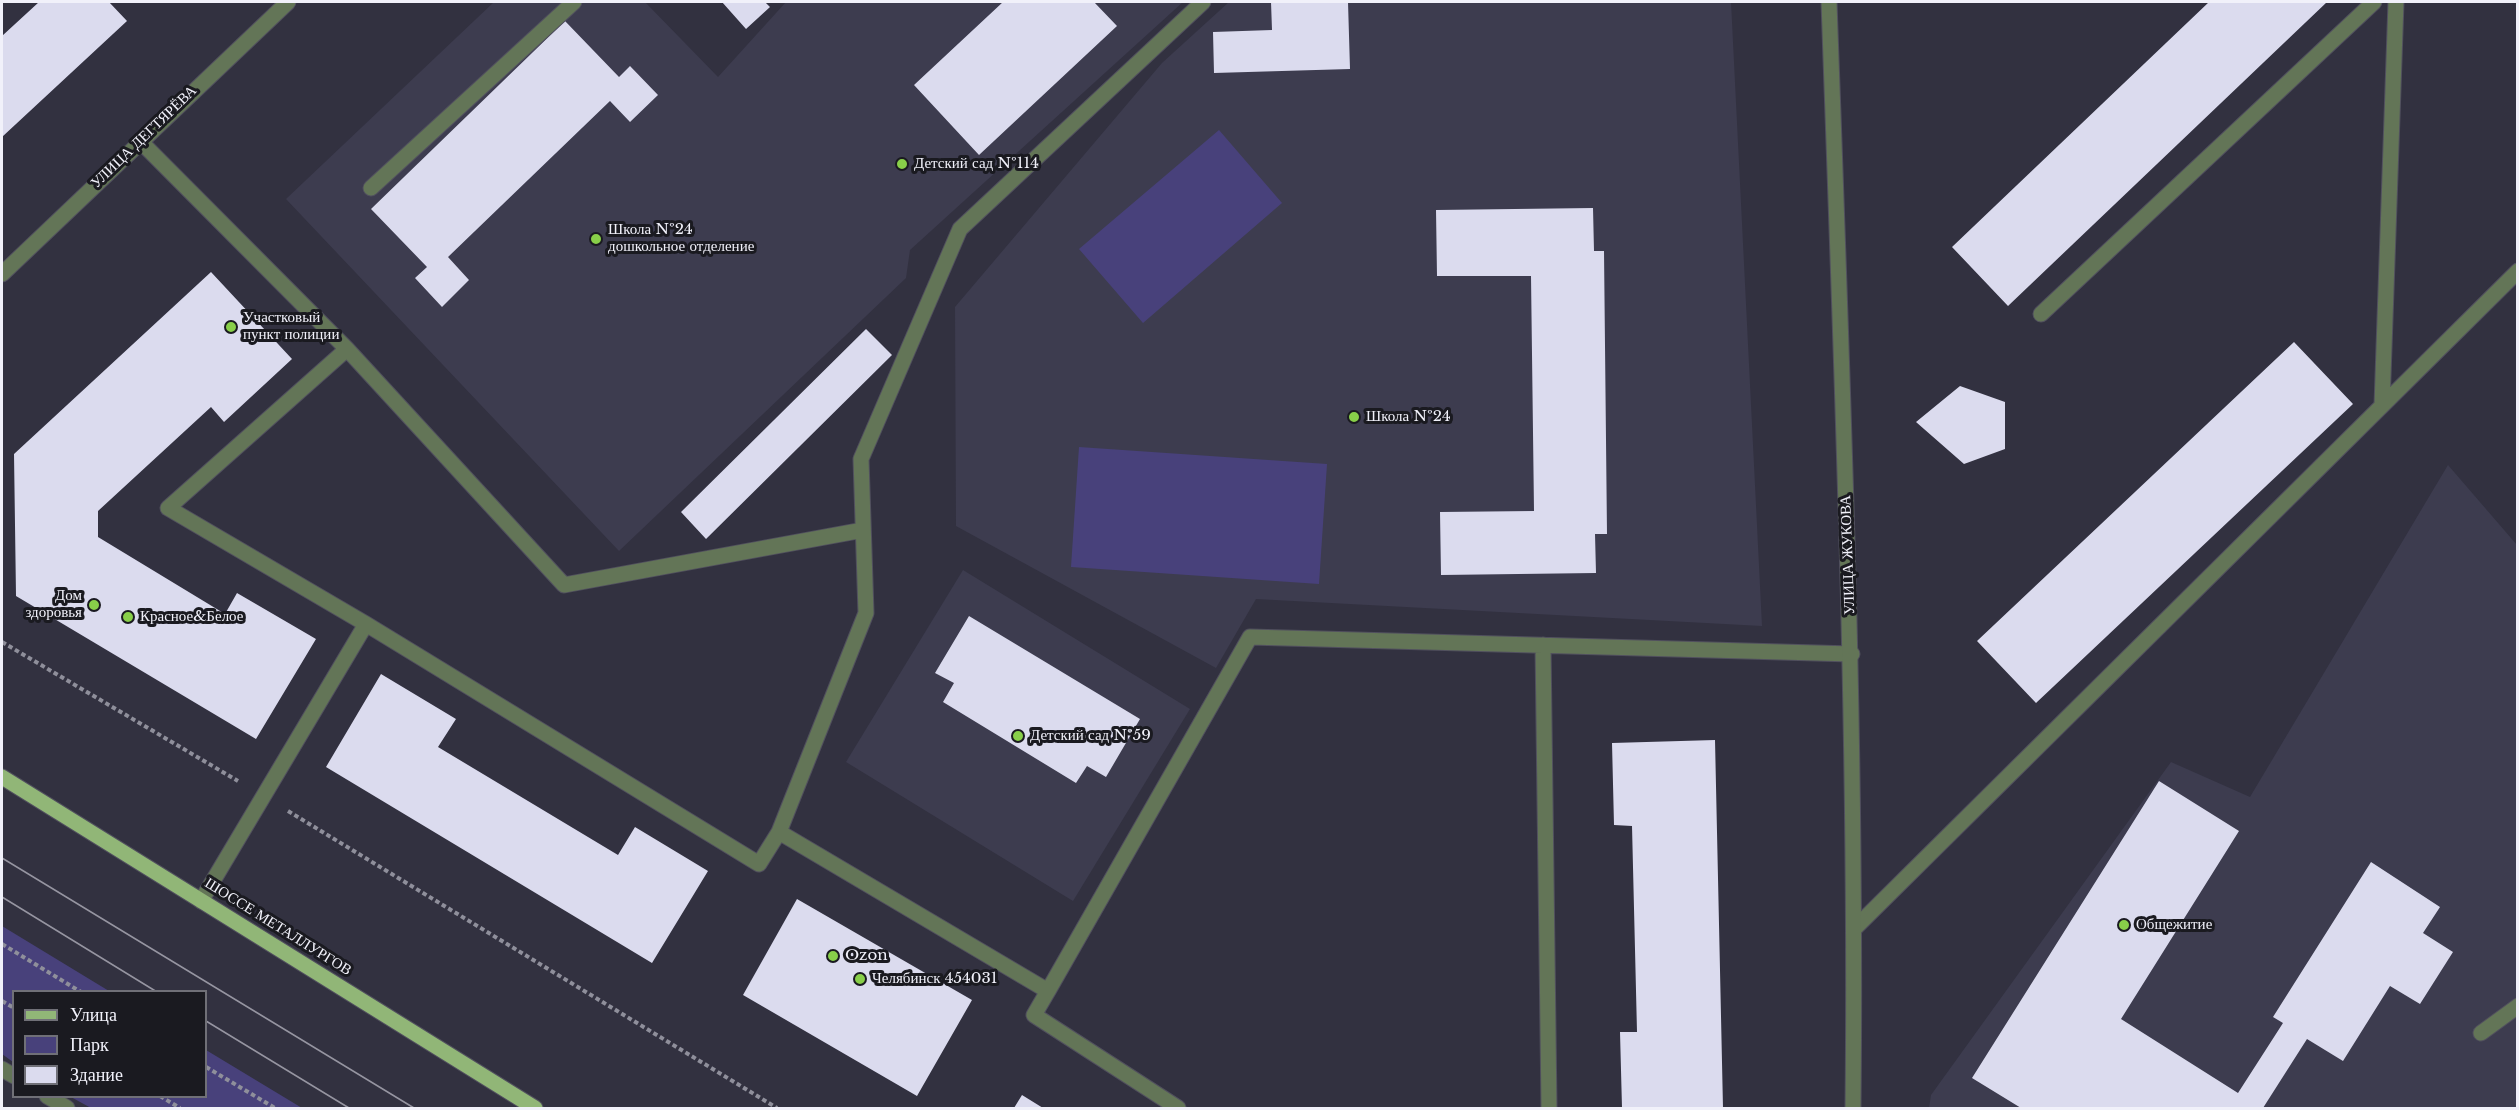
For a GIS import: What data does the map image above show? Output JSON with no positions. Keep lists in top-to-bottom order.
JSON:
{
  "streets": {
    "main road": ["ШОССЕ МЕТАЛЛУРГОВ"],
    "street": ["УЛИЦА ДЕГТЯРЁВА", "УЛИЦА ЖУКОВА"]
  },
  "places": [
    "Детский сад №114",
    "Школа №24 дошкольное отделение",
    "Участковый пункт полиции",
    "Школа №24",
    "Дом здоровья",
    "Красное&Белое",
    "Детский сад №59",
    "Общежитие",
    "Ozon",
    "Челябинск 454031"
  ],
  "legend": ["Улица", "Парк", "Здание"]
}
